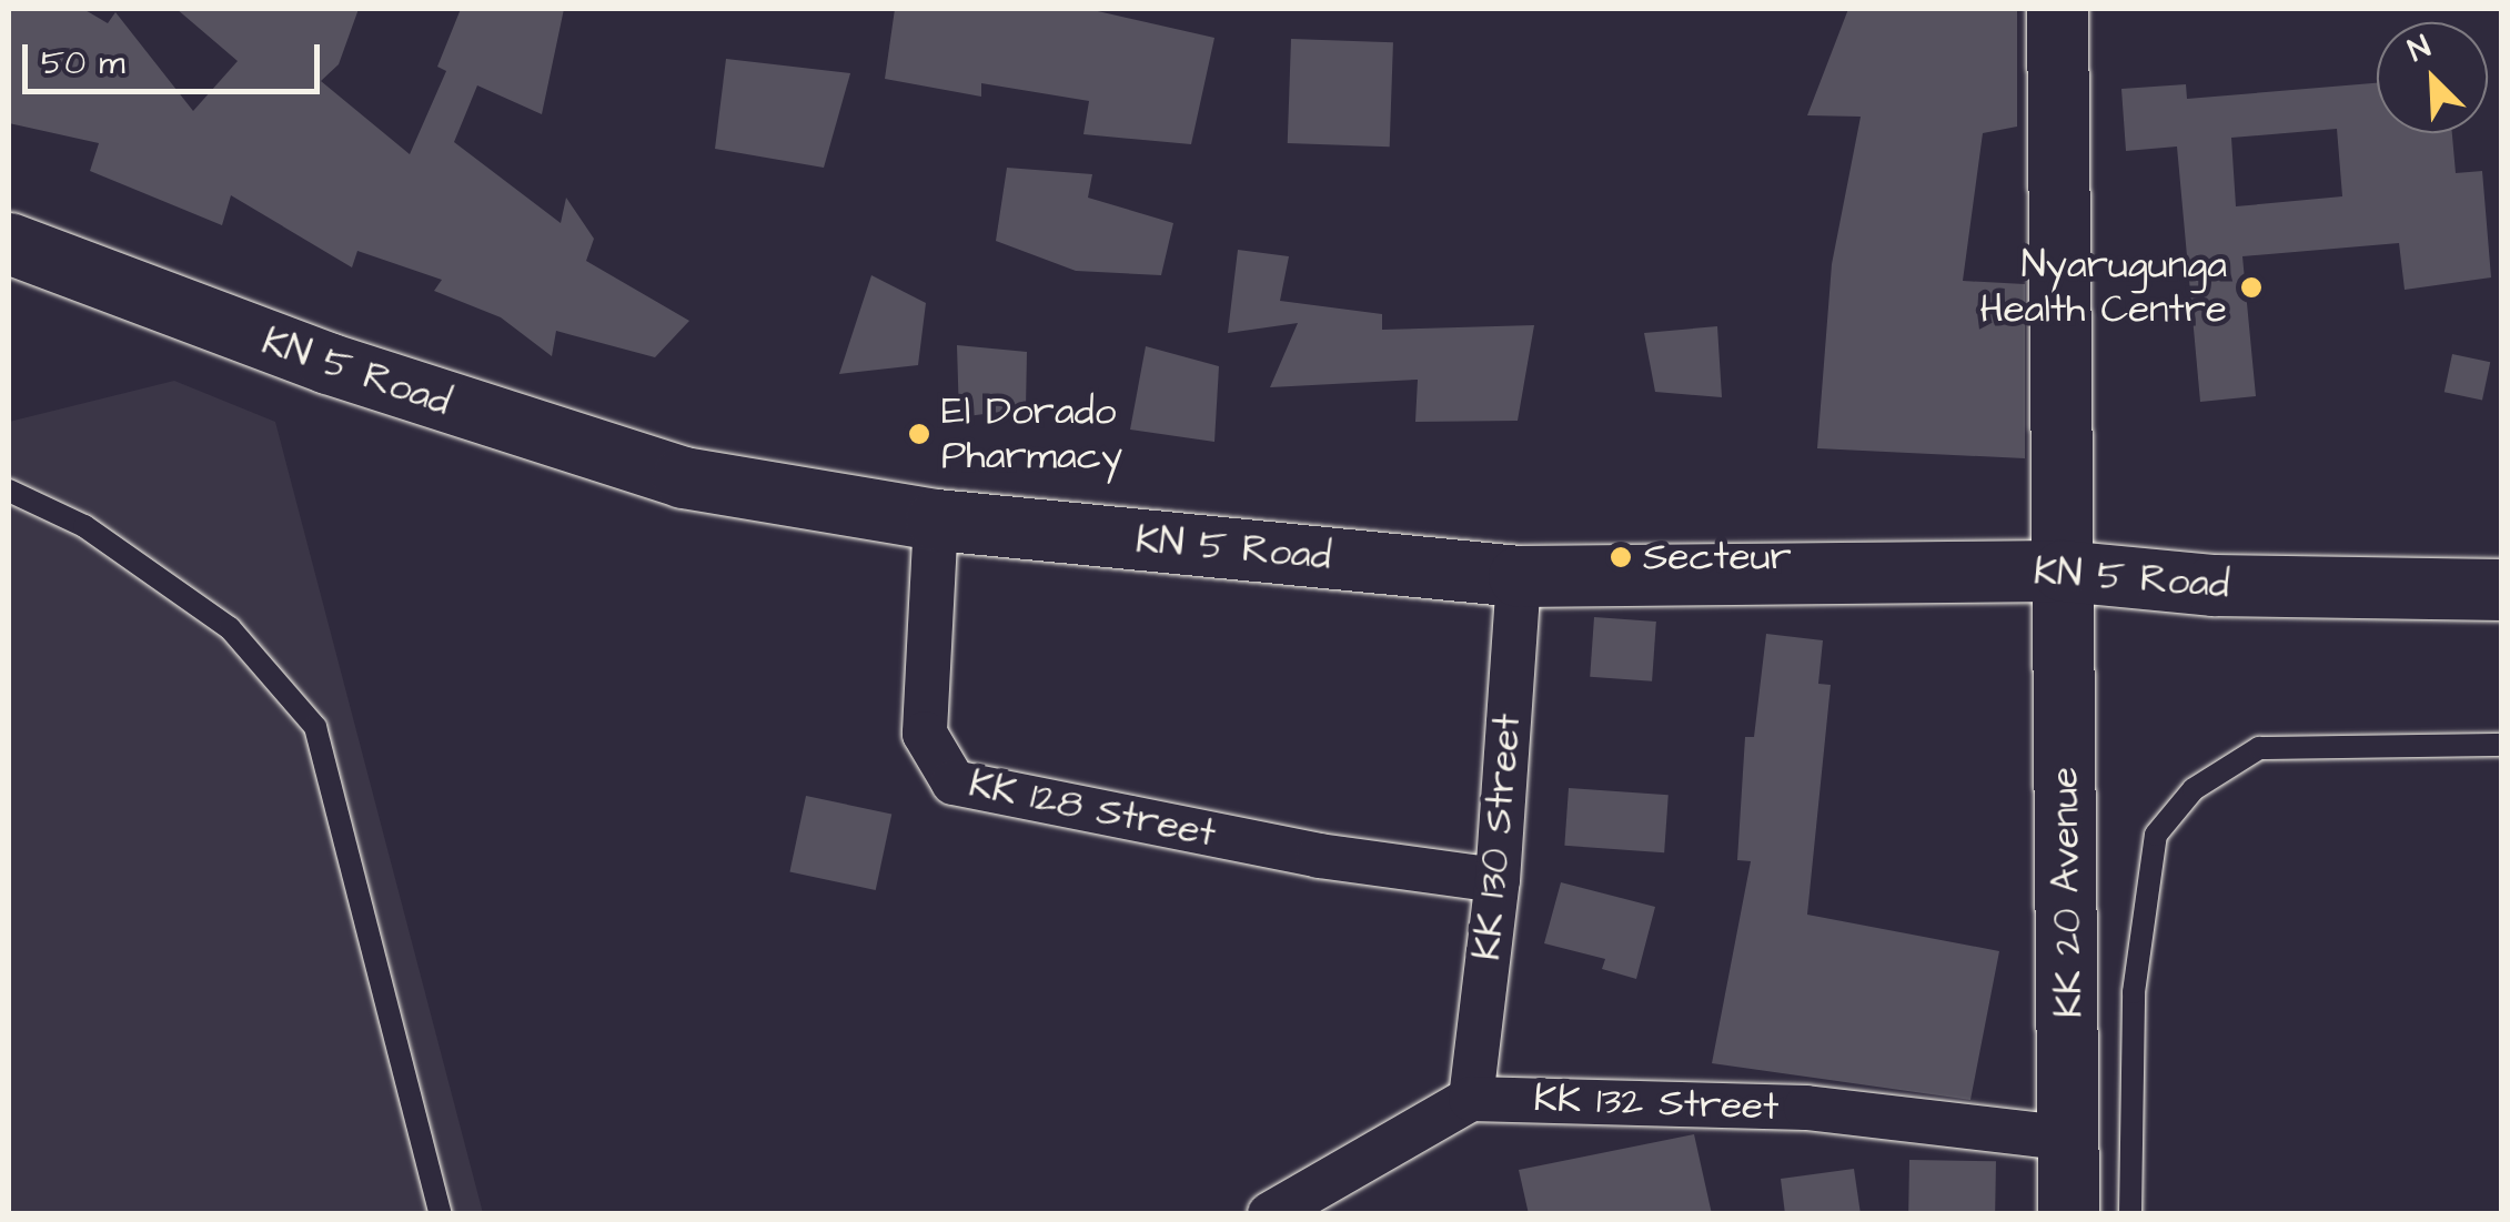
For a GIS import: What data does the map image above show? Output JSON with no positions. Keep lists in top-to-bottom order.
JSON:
{
  "streets": {
    "main road": ["KN 5 Road", "KK 20 Avenue"],
    "street": ["KK 128 Street", "KK 130 Street", "KK 132 Street"]
  },
  "crossings": [
    ["KN 5 Road", "KK 128 Street"],
    ["KN 5 Road", "KK 130 Street"],
    ["KN 5 Road", "KK 20 Avenue"],
    ["KK 128 Street", "KK 130 Street"],
    ["KK 130 Street", "KK 132 Street"],
    ["KK 20 Avenue", "KK 132 Street"]
  ],
  "places": ["Nyarugunga Health Centre", "El Dorado Pharmacy", "Secteur"],
  "scale_bar": "50 m",
  "north": "top left"
}
